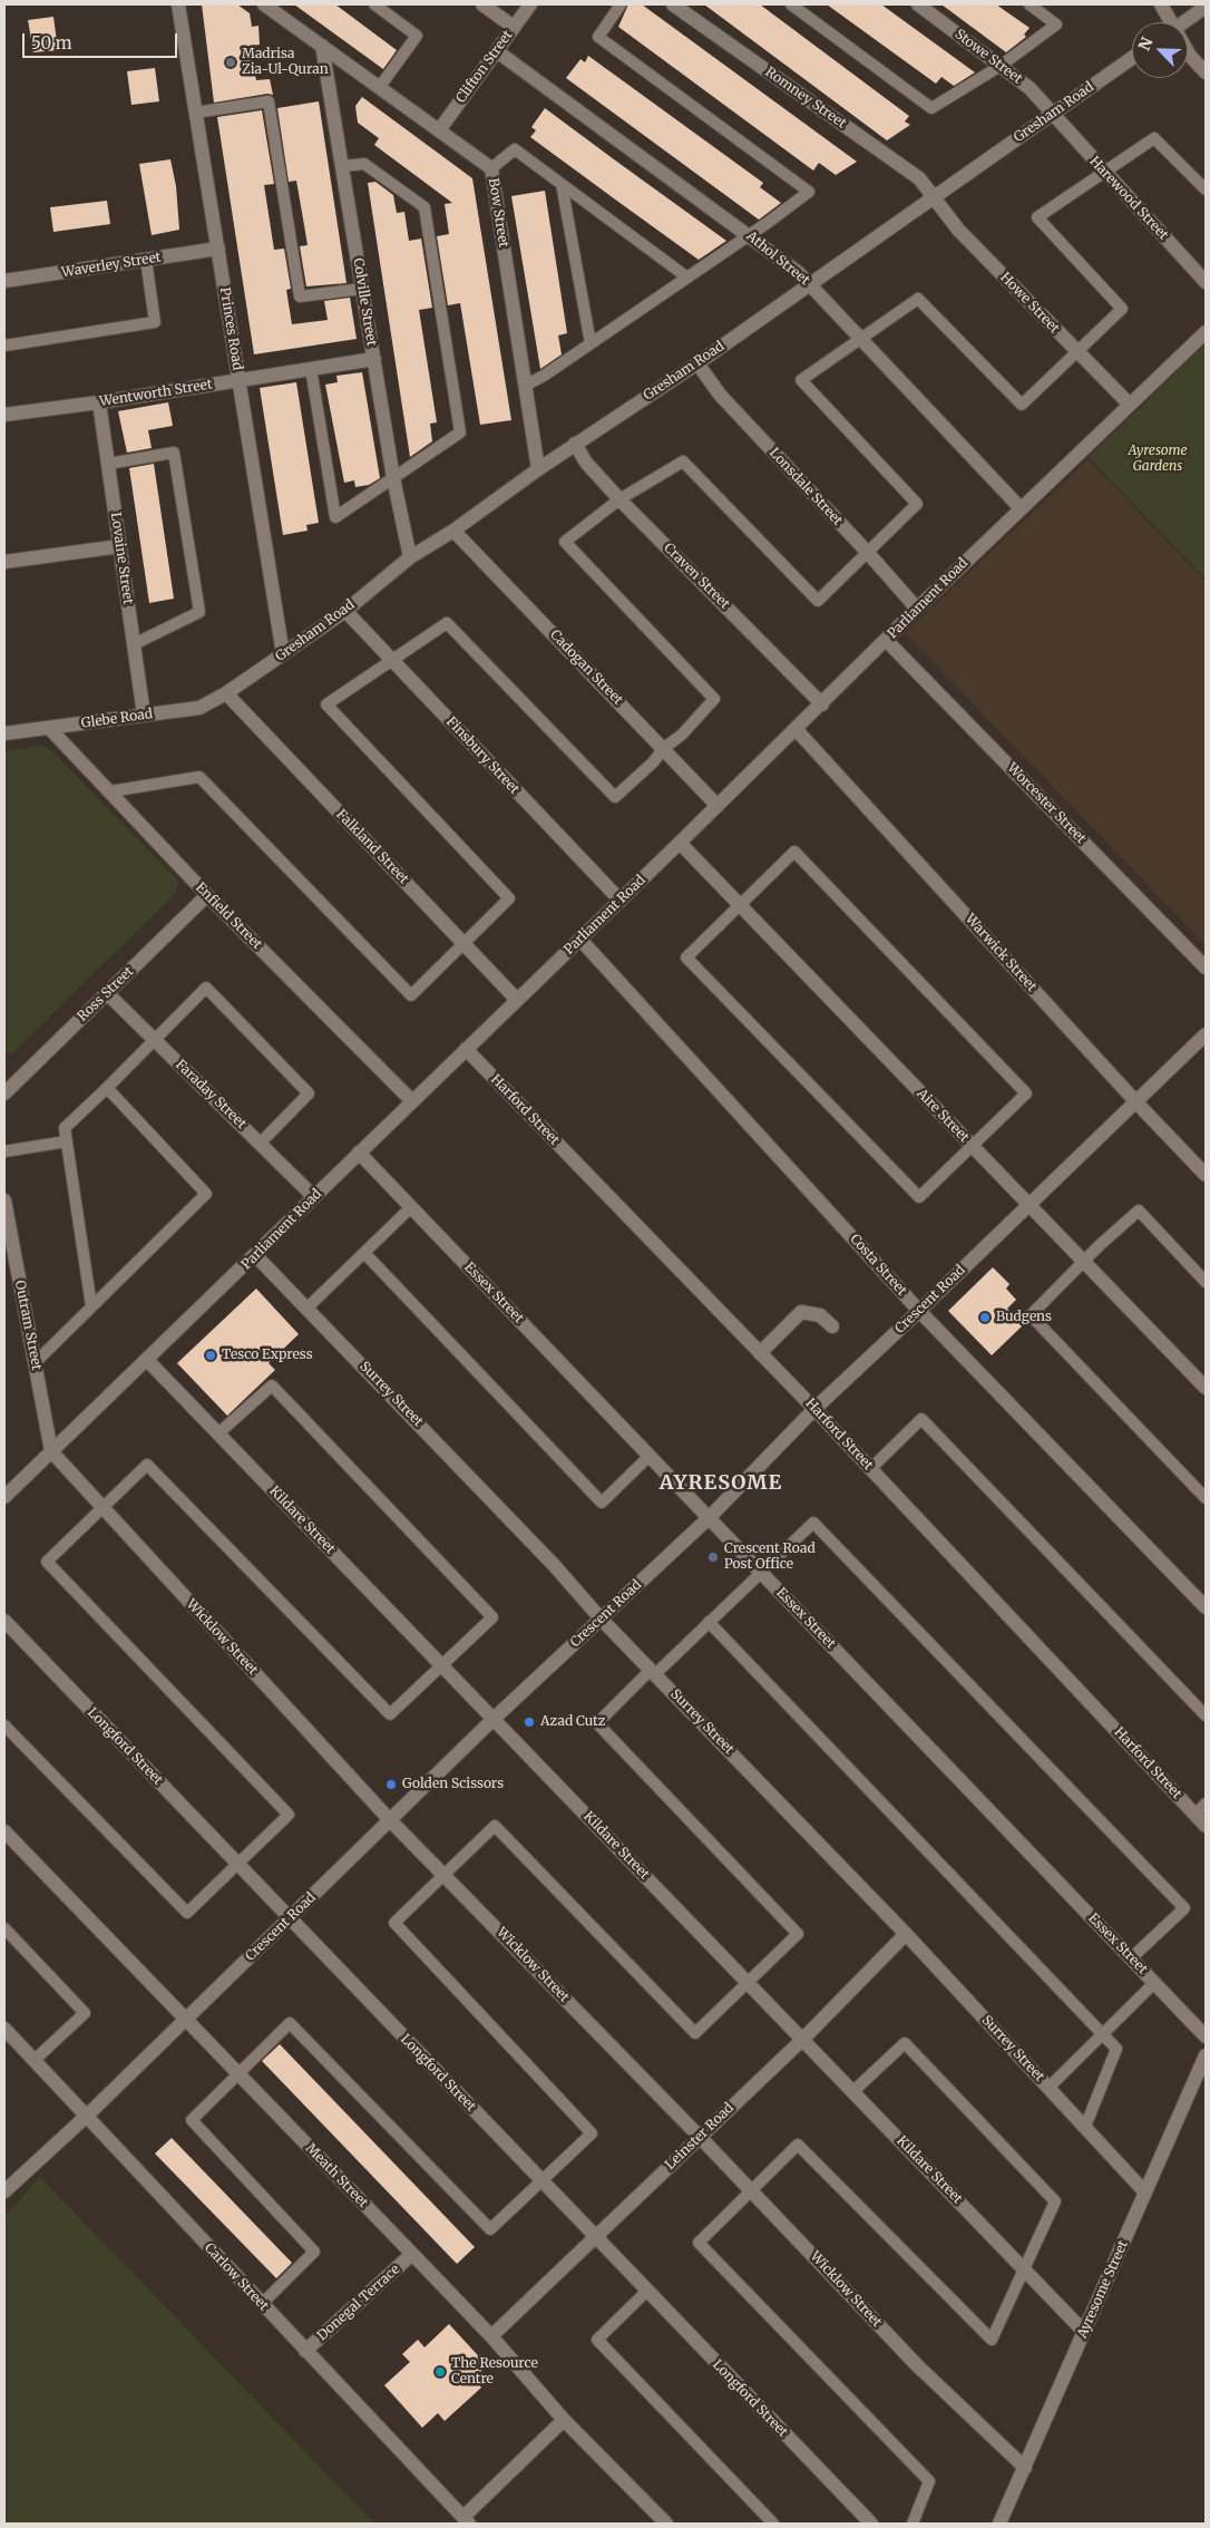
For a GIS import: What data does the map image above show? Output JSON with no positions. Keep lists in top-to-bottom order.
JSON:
{
  "streets": {
    "street": [
      "Stowe Street",
      "Clifton Street",
      "Romney Street",
      "Gresham Road",
      "Harewood Street",
      "Bow Street",
      "Athol Street",
      "Waverley Street",
      "Colville Street",
      "Howe Street",
      "Princes Road",
      "Wentworth Street",
      "Lonsdale Street",
      "Lovaine Street",
      "Craven Street",
      "Parliament Road",
      "Cadogan Street",
      "Glebe Road",
      "Finsbury Street",
      "Worcester Street",
      "Falkland Street",
      "Enfield Street",
      "Warwick Street",
      "Ross Street",
      "Faraday Street",
      "Harford Street",
      "Aire Street",
      "Costa Street",
      "Essex Street",
      "Crescent Road",
      "Outram Street",
      "Surrey Street",
      "Kildare Street",
      "Wicklow Street",
      "Longford Street",
      "Leinster Road",
      "Meath Street",
      "Carlow Street",
      "Ayresome Street",
      "Donegal Terrace"
    ]
  },
  "crossings": [
    ["Stowe Street", "Gresham Road"],
    ["Stowe Street", "Harewood Street"],
    ["Clifton Street", "Bow Street"],
    ["Clifton Street", "Athol Street"],
    ["Romney Street", "Gresham Road"],
    ["Romney Street", "Howe Street"],
    ["Gresham Road", "Harewood Street"],
    ["Gresham Road", "Bow Street"],
    ["Gresham Road", "Athol Street"],
    ["Gresham Road", "Colville Street"],
    ["Gresham Road", "Howe Street"],
    ["Gresham Road", "Princes Road"],
    ["Gresham Road", "Lonsdale Street"],
    ["Gresham Road", "Craven Street"],
    ["Gresham Road", "Cadogan Street"],
    ["Gresham Road", "Glebe Road"],
    ["Gresham Road", "Finsbury Street"],
    ["Gresham Road", "Falkland Street"],
    ["Bow Street", "Colville Street"],
    ["Athol Street", "Parliament Road"],
    ["Waverley Street", "Princes Road"],
    ["Colville Street", "Wentworth Street"],
    ["Howe Street", "Parliament Road"],
    ["Princes Road", "Wentworth Street"],
    ["Wentworth Street", "Lovaine Street"],
    ["Lonsdale Street", "Parliament Road"],
    ["Lovaine Street", "Glebe Road"],
    ["Craven Street", "Parliament Road"],
    ["Parliament Road", "Cadogan Street"],
    ["Parliament Road", "Finsbury Street"],
    ["Parliament Road", "Worcester Street"],
    ["Parliament Road", "Falkland Street"],
    ["Parliament Road", "Enfield Street"],
    ["Parliament Road", "Warwick Street"],
    ["Parliament Road", "Faraday Street"],
    ["Parliament Road", "Harford Street"],
    ["Parliament Road", "Aire Street"],
    ["Parliament Road", "Costa Street"],
    ["Parliament Road", "Essex Street"],
    ["Parliament Road", "Outram Street"],
    ["Parliament Road", "Surrey Street"],
    ["Parliament Road", "Kildare Street"],
    ["Parliament Road", "Wicklow Street"],
    ["Glebe Road", "Falkland Street"],
    ["Glebe Road", "Enfield Street"],
    ["Enfield Street", "Ross Street"],
    ["Warwick Street", "Crescent Road"],
    ["Ross Street", "Faraday Street"],
    ["Harford Street", "Crescent Road"],
    ["Aire Street", "Crescent Road"],
    ["Costa Street", "Crescent Road"],
    ["Essex Street", "Crescent Road"],
    ["Crescent Road", "Surrey Street"],
    ["Crescent Road", "Kildare Street"],
    ["Crescent Road", "Wicklow Street"],
    ["Crescent Road", "Longford Street"],
    ["Crescent Road", "Meath Street"],
    ["Crescent Road", "Carlow Street"],
    ["Outram Street", "Wicklow Street"],
    ["Surrey Street", "Leinster Road"],
    ["Surrey Street", "Ayresome Street"],
    ["Kildare Street", "Leinster Road"],
    ["Kildare Street", "Ayresome Street"],
    ["Wicklow Street", "Leinster Road"],
    ["Wicklow Street", "Ayresome Street"],
    ["Longford Street", "Leinster Road"],
    ["Leinster Road", "Meath Street"],
    ["Meath Street", "Donegal Terrace"],
    ["Carlow Street", "Donegal Terrace"]
  ],
  "districts": ["AYRESOME"],
  "parks": ["Ayresome Gardens"],
  "places": [
    "Madrisa Zia-Ul-Quran",
    "Budgens",
    "Tesco Express",
    "Crescent Road Post Office",
    "Azad Cutz",
    "Golden Scissors",
    "The Resource Centre"
  ],
  "scale_bar": "50 m",
  "north": "top left"
}
